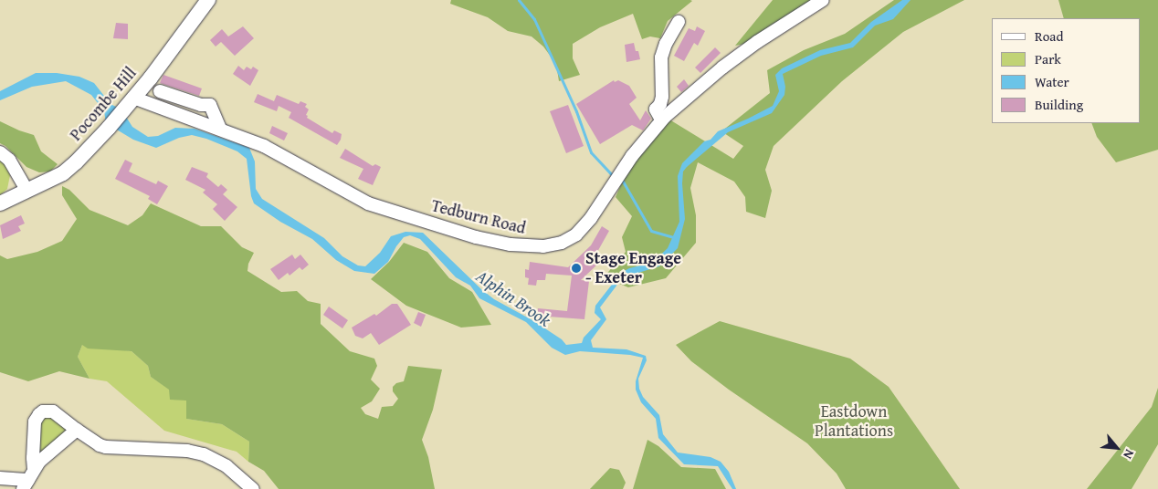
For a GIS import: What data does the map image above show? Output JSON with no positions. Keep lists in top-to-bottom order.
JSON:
{
  "streets": {
    "main road": ["Pocombe Hill"],
    "street": ["Tedburn Road"]
  },
  "crossings": [
    ["Pocombe Hill", "Tedburn Road"]
  ],
  "water": ["Alphin Brook"],
  "parks": ["Eastdown Plantations"],
  "places": ["Stage Engage - Exeter"],
  "legend": [
    "Road",
    "Park",
    "Water",
    "Building"
  ],
  "north": "bottom right"
}
